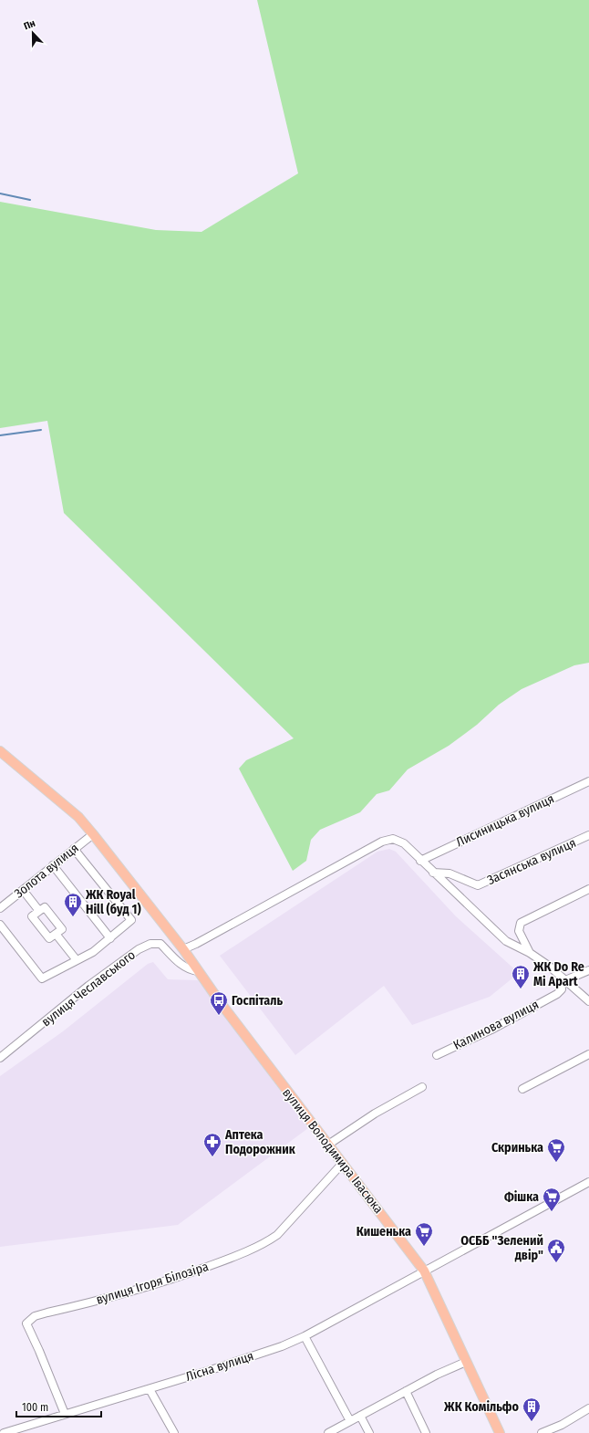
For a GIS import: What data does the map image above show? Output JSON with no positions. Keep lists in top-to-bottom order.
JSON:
{
  "streets": {
    "main road": ["вулиця Володимира Івасюка"],
    "street": [
      "Лисиницька вулиця",
      "Засянська вулиця",
      "Золота вулиця",
      "вулиця Чеславського",
      "Калинова вулиця",
      "вулиця Ігоря Білозіра",
      "Лісна вулиця"
    ]
  },
  "crossings": [
    ["Золота вулиця", "вулиця Володимира Івасюка"],
    ["вулиця Чеславського", "вулиця Володимира Івасюка"],
    ["вулиця Володимира Івасюка", "вулиця Ігоря Білозіра"],
    ["вулиця Володимира Івасюка", "Лісна вулиця"],
    ["вулиця Ігоря Білозіра", "Лісна вулиця"]
  ],
  "places": {
    "building": ["ЖК Royal Hill (буд 1)", "ЖК Do Re Mi Apart", "ЖК Комільфо"],
    "bus stop": ["Госпіталь"],
    "pharmacy": ["Аптека Подорожник"],
    "supermarket": ["Скринька", "Фішка", "Кишенька"],
    "public building": ["ОСББ \"Зелений двір\""]
  },
  "scale_bar": "100 m",
  "north": "top"
}
